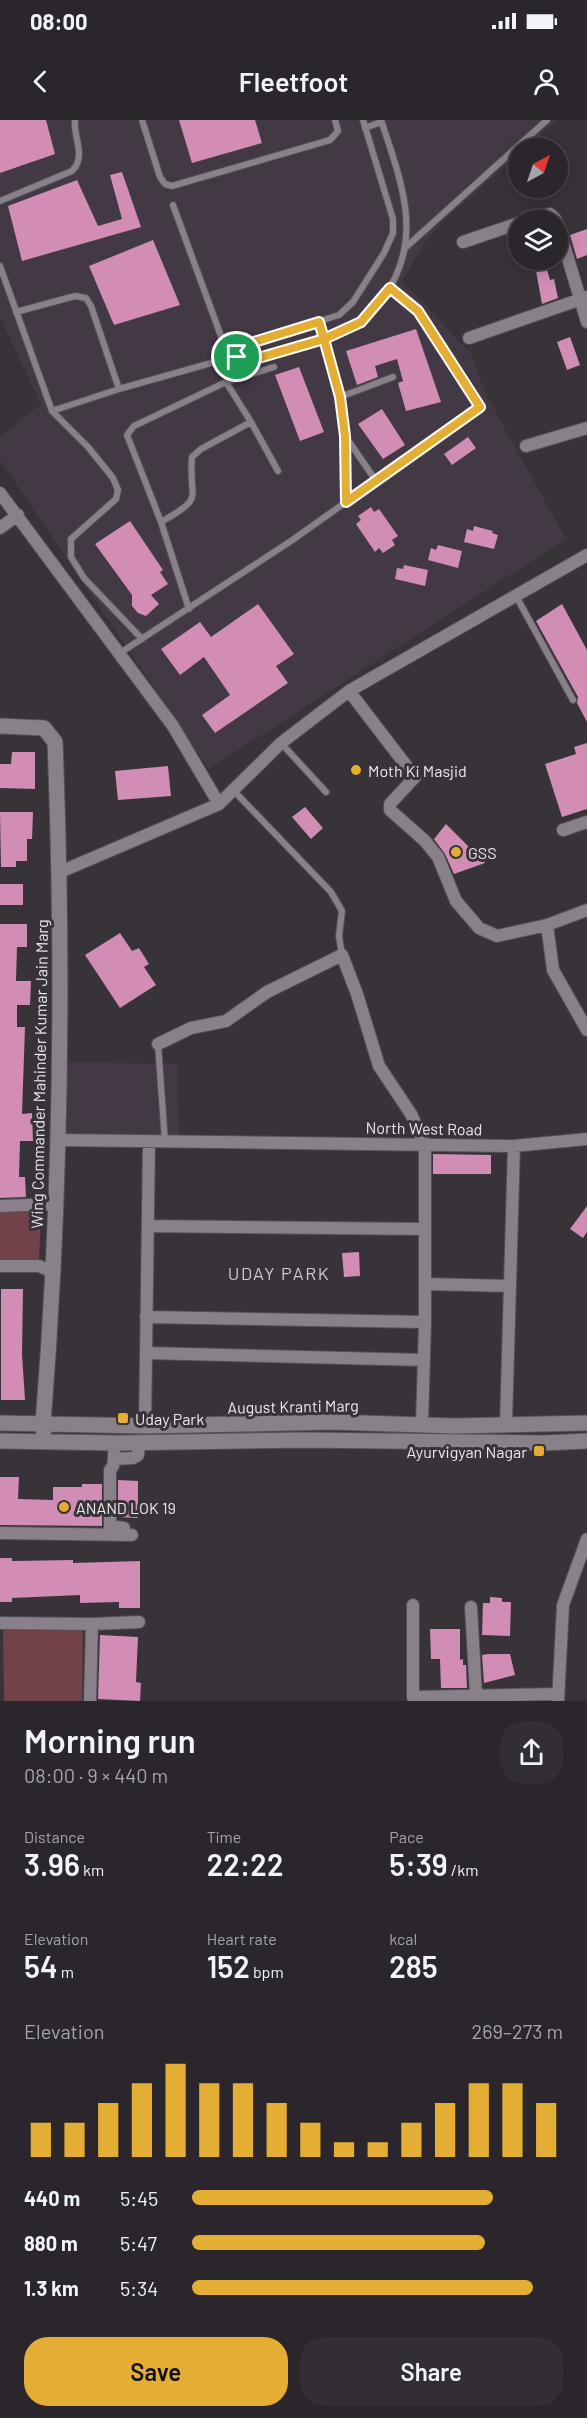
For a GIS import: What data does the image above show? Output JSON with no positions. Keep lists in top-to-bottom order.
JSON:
{
  "streets": {
    "main road": ["Wing Commander Mahinder Kumar Jain Marg", "August Kranti Marg"],
    "street": ["North West Road"]
  },
  "crossings": [
    ["Wing Commander Mahinder Kumar Jain Marg", "North West Road"],
    ["Wing Commander Mahinder Kumar Jain Marg", "August Kranti Marg"]
  ],
  "districts": ["UDAY PARK"],
  "places": {
    "other": ["Moth Ki Masjid", "GSS", "ANAND LOK 19"],
    "transit": ["Uday Park", "Ayurvigyan Nagar"]
  },
  "north": "top right",
  "page": {
    "status": "08:00",
    "header": "Fleetfoot",
    "heading": ["Morning run", "08:00 · 9 × 440 m"],
    "stats": [
      ["Distance", "3.96 km"],
      ["Time", "22:22"],
      ["Pace", "5:39 /km"],
      ["Elevation", "54 m"],
      ["Heart rate", "152 bpm"],
      ["kcal", "285"]
    ],
    "chart": ["Elevation", "269–273 m"],
    "list": [
      {
        "name": "440 m",
        "note": "5:45"
      },
      {
        "name": "880 m",
        "note": "5:47"
      },
      {
        "name": "1.3 km",
        "note": "5:34"
      }
    ],
    "buttons": ["Save", "Share"]
  }
}
